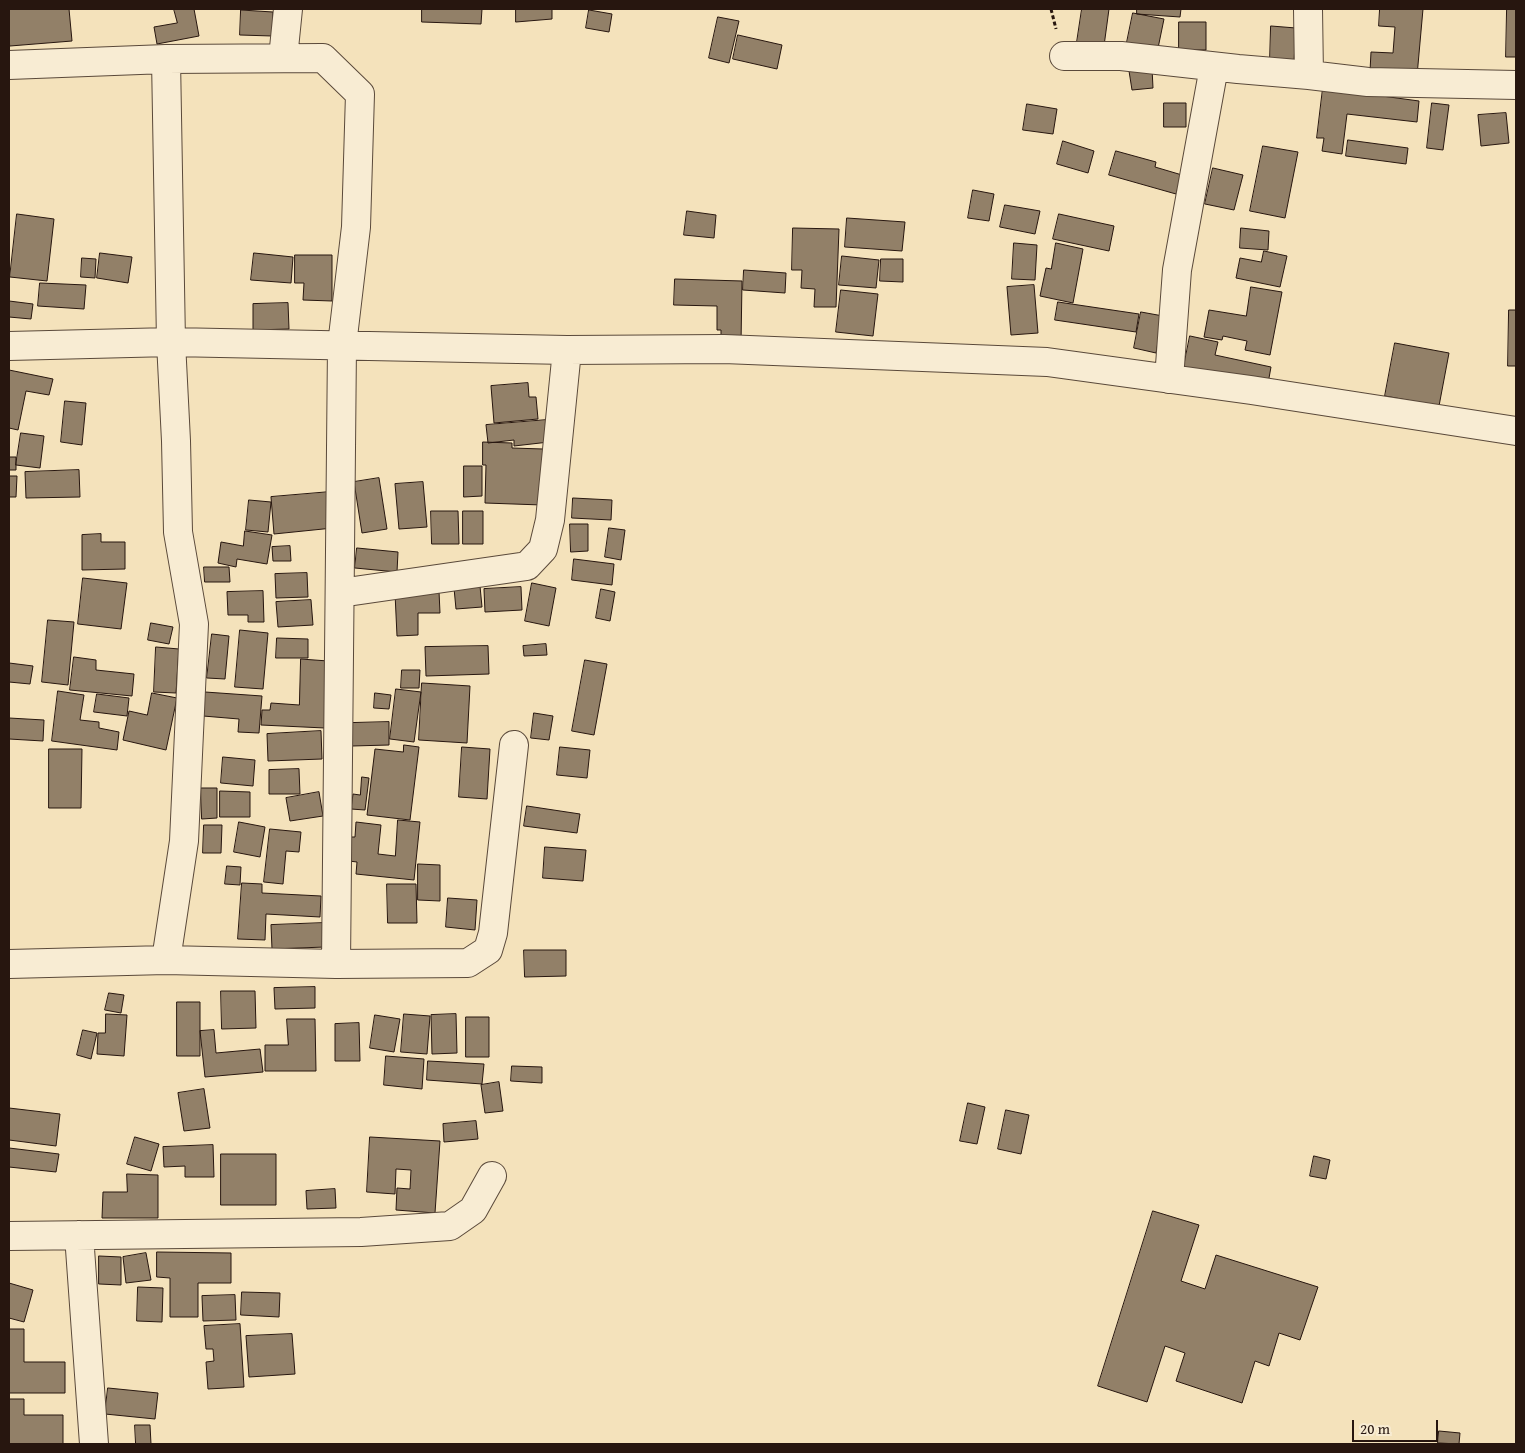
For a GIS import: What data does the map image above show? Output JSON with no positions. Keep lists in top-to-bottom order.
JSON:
{
  "scale_bar": "20 m"
}
